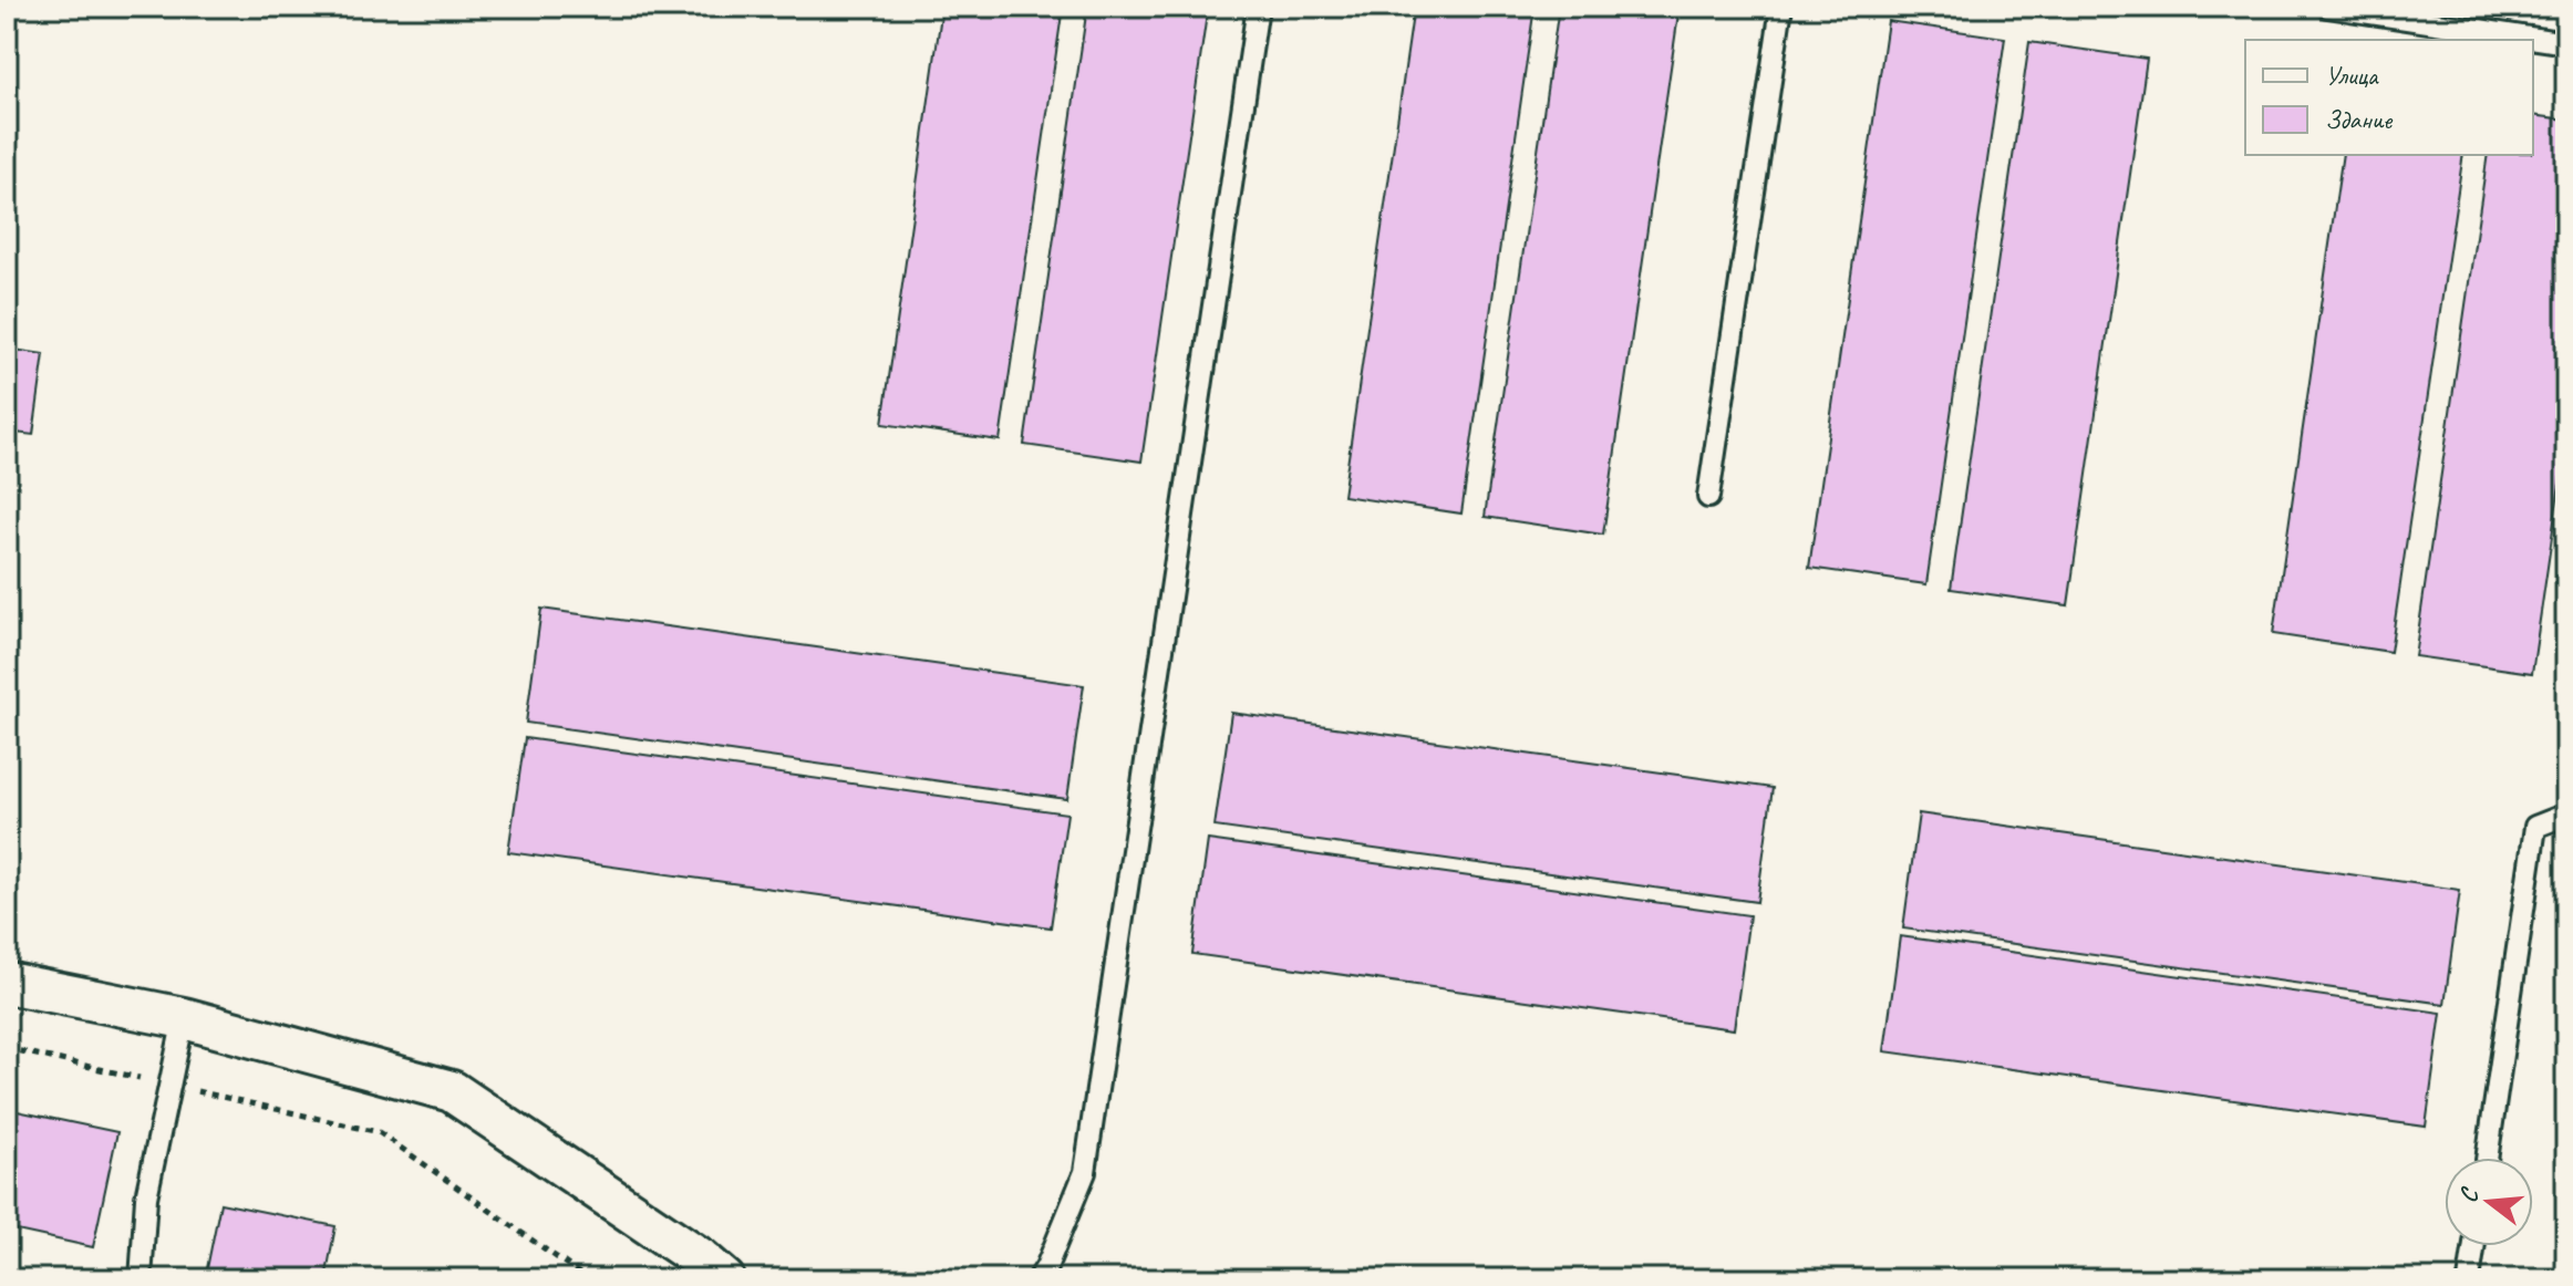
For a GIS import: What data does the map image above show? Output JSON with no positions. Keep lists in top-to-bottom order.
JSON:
{
  "legend": ["Улица", "Здание"],
  "north": "left"
}
